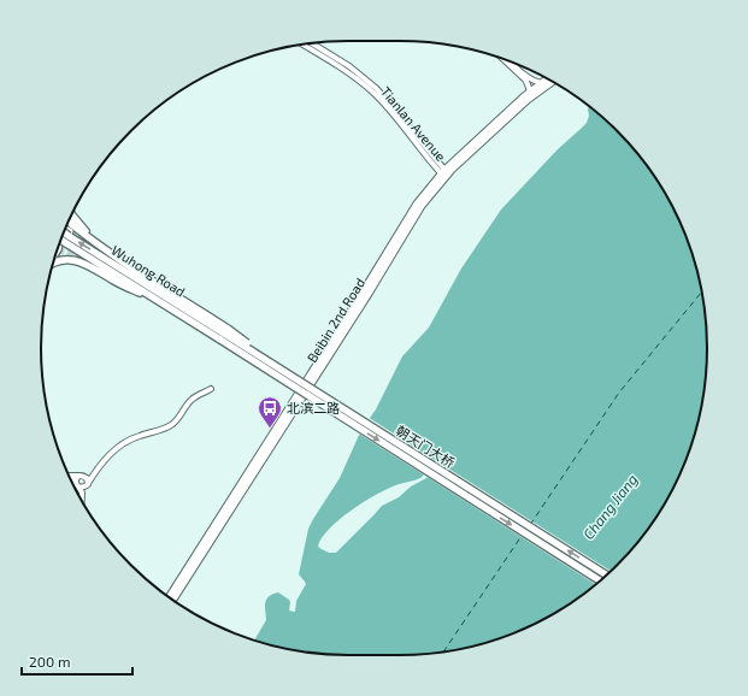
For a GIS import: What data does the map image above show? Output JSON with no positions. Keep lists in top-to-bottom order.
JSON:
{
  "streets": {
    "highway": ["Wuhong Road", "朝天门大桥"],
    "main road": ["Beibin 2nd Road"],
    "street": ["Tianlan Avenue"]
  },
  "crossings": [
    ["Tianlan Avenue", "Beibin 2nd Road"],
    ["Wuhong Road", "朝天门大桥"]
  ],
  "water": ["Chang Jiang"],
  "places": {
    "bus stop": ["北滨二路"]
  },
  "scale_bar": "200 m"
}
